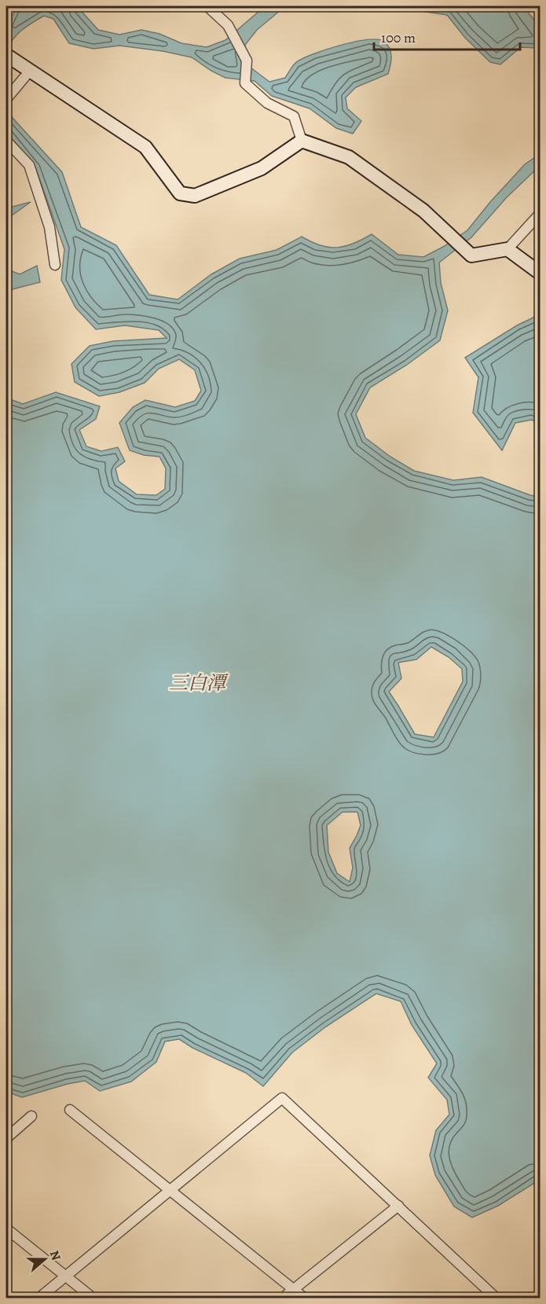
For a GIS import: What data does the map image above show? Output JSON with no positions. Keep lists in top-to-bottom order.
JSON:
{
  "water": ["三白潭"],
  "scale_bar": "100 m",
  "north": "right"
}
